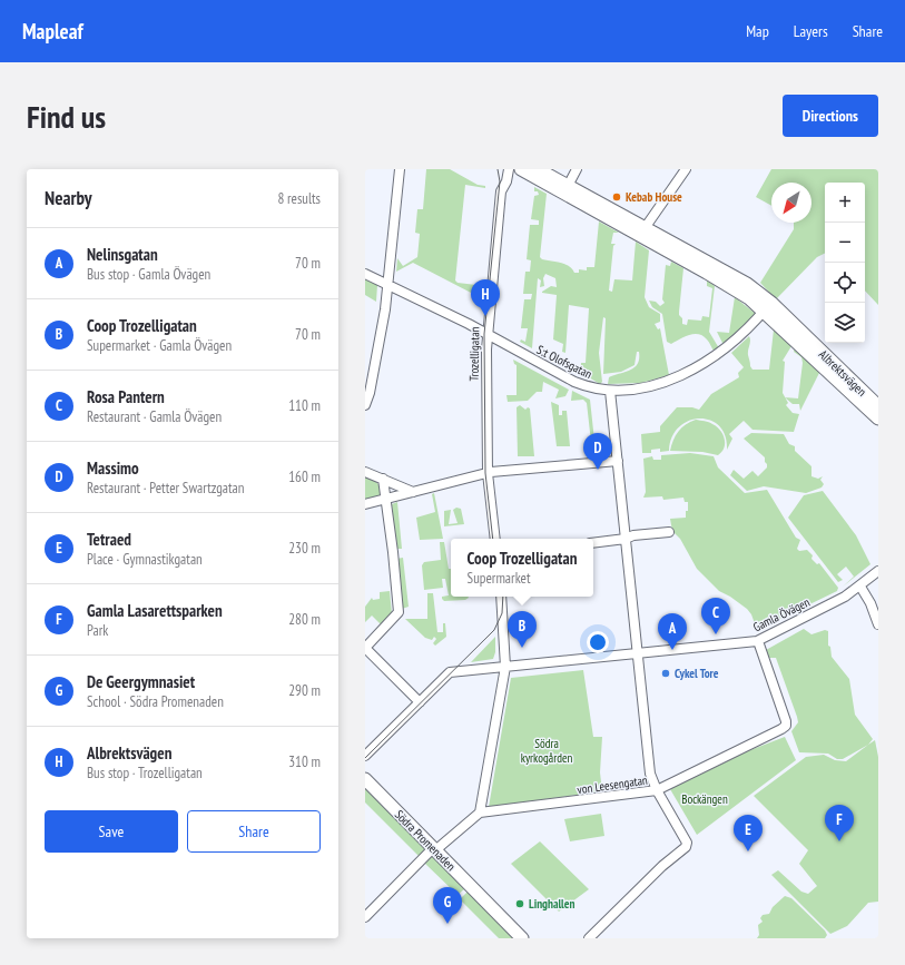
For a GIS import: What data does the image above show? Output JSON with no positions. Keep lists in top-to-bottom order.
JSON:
{
  "streets": {
    "main road": ["Albrektsvägen", "Södra Promenaden"],
    "street": [
      "Trozelligatan",
      "S:t Olofsgatan",
      "Gamla Övägen",
      "von Leesengatan"
    ]
  },
  "crossings": [
    ["Trozelligatan", "S:t Olofsgatan"],
    ["S:t Olofsgatan", "Albrektsvägen"],
    ["Gamla Övägen", "von Leesengatan"]
  ],
  "parks": ["Södra kyrkogården", "Bockängen"],
  "places": ["Kebab House", "Cykel Tore", "Linghallen"],
  "north": "bottom left",
  "page": {
    "header": "Mapleaf",
    "nav": ["Map", "Layers", "Share"],
    "buttons": [
      "Directions",
      ["Save", "Share"]
    ],
    "title": "Find us",
    "heading": ["Nearby", "8 results"],
    "map_buttons": ["+", "−"],
    "list": [
      {
        "mark": "A",
        "name": "Nelinsgatan",
        "note": "Bus stop · Gamla Övägen",
        "value": "70 m"
      },
      {
        "mark": "B",
        "name": "Coop Trozelligatan",
        "note": "Supermarket · Gamla Övägen",
        "value": "70 m"
      },
      {
        "mark": "C",
        "name": "Rosa Pantern",
        "note": "Restaurant · Gamla Övägen",
        "value": "110 m"
      },
      {
        "mark": "D",
        "name": "Massimo",
        "note": "Restaurant · Petter Swartzgatan",
        "value": "160 m"
      },
      {
        "mark": "E",
        "name": "Tetraed",
        "note": "Place · Gymnastikgatan",
        "value": "230 m"
      },
      {
        "mark": "F",
        "name": "Gamla Lasarettsparken",
        "note": "Park",
        "value": "280 m"
      },
      {
        "mark": "G",
        "name": "De Geergymnasiet",
        "note": "School · Södra Promenaden",
        "value": "290 m"
      },
      {
        "mark": "H",
        "name": "Albrektsvägen",
        "note": "Bus stop · Trozelligatan",
        "value": "310 m"
      }
    ],
    "pins": [
      "H",
      "D",
      "C",
      "B",
      "A",
      "F",
      "E",
      "G"
    ],
    "popup": ["Coop Trozelligatan", "Supermarket"]
  }
}
